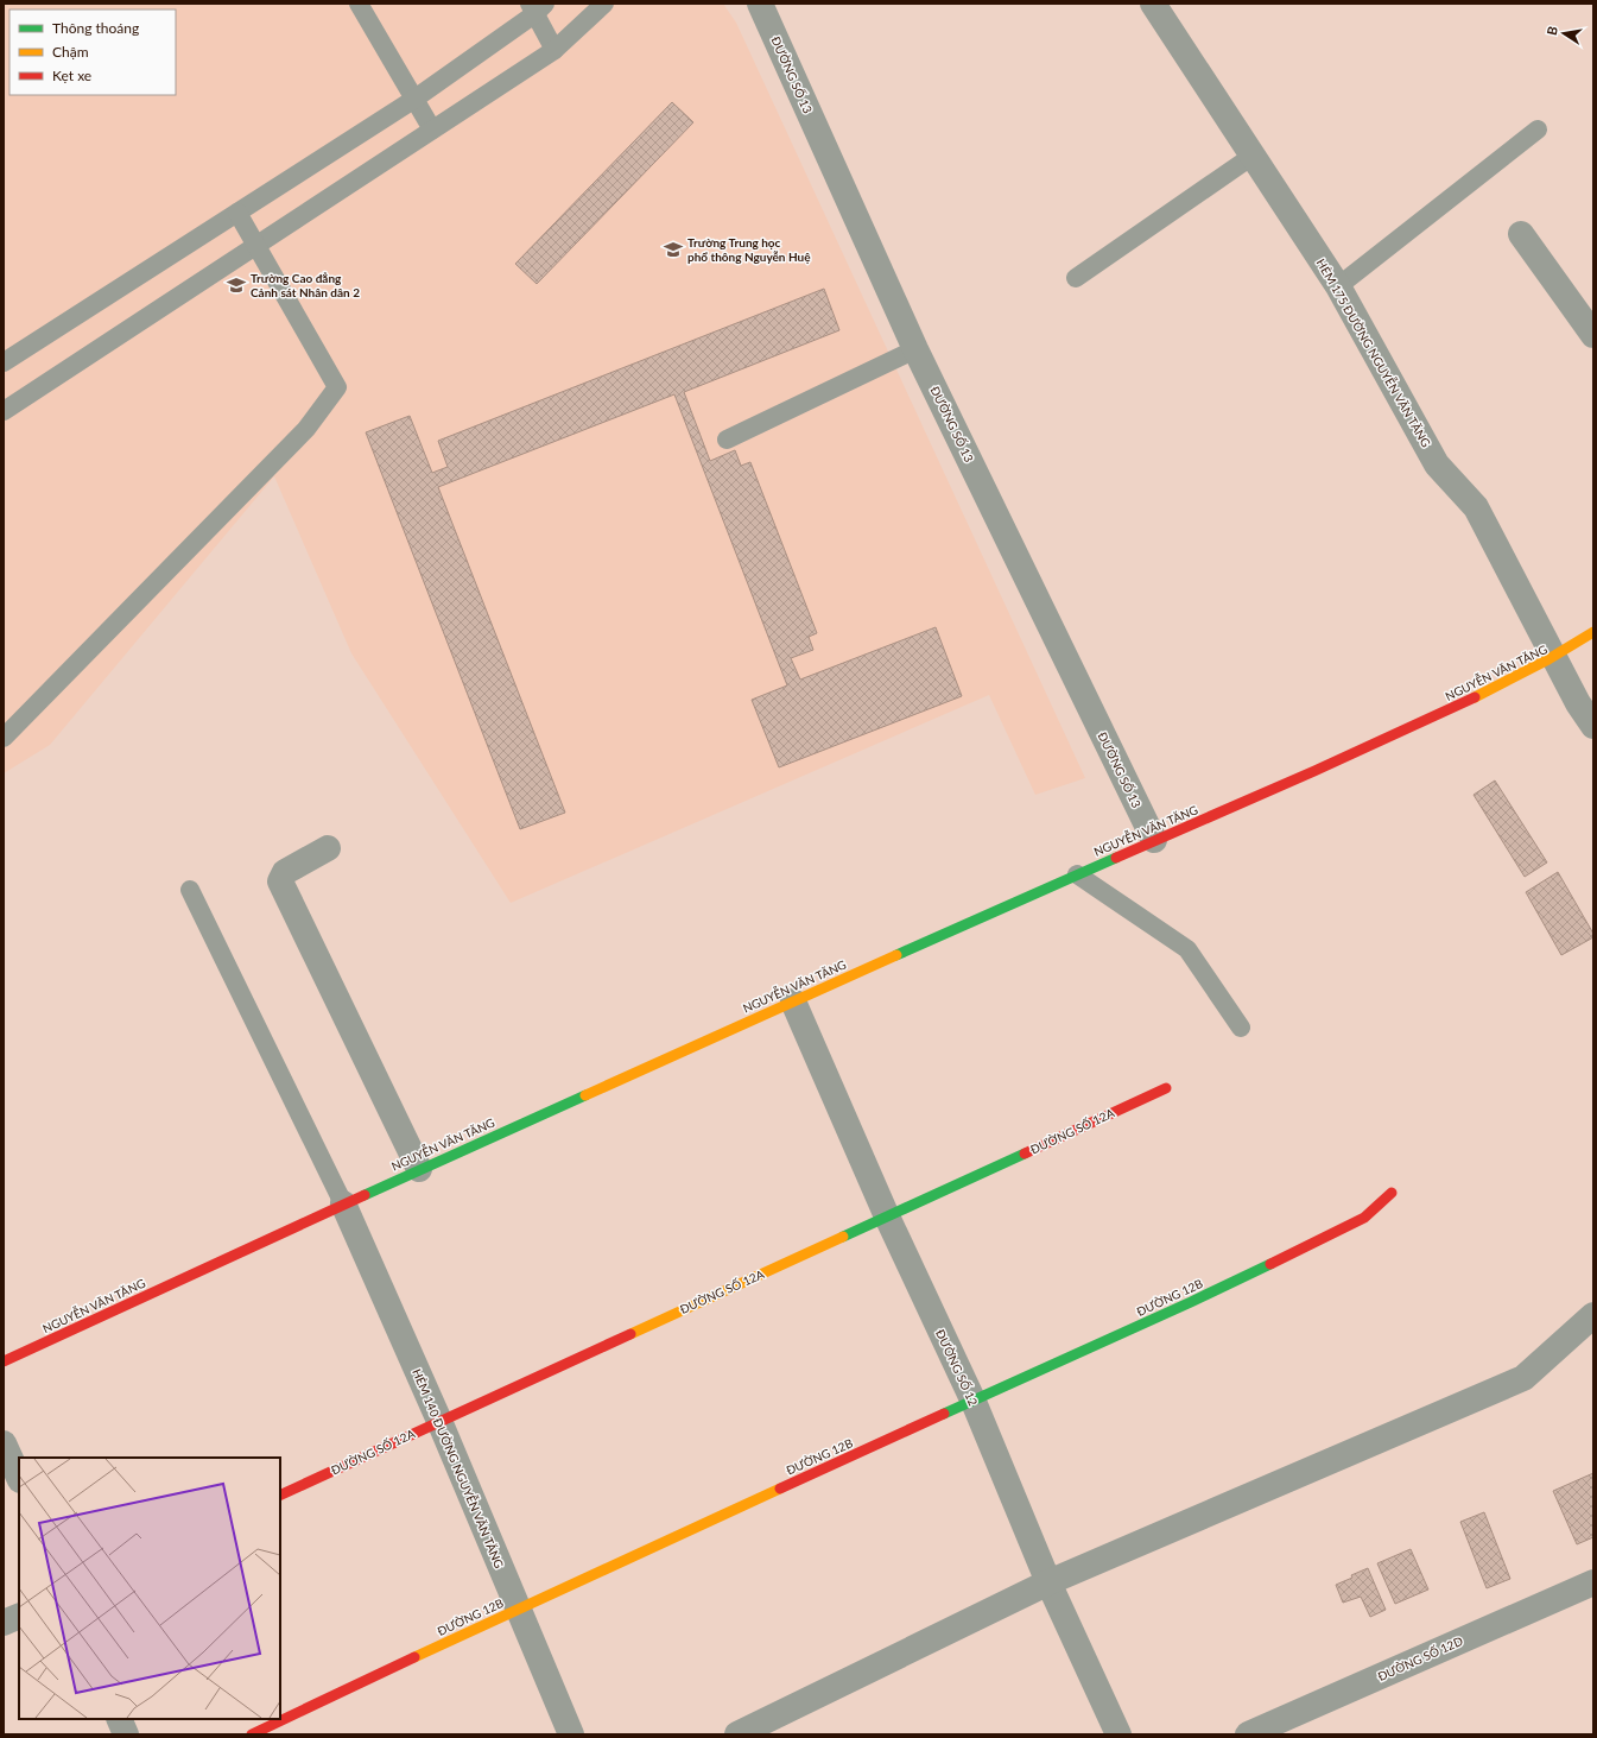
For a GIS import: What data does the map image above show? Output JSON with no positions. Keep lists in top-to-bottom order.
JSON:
{
  "streets": {
    "street": [
      "ĐƯỜNG SỐ 13",
      "HẺM 175 ĐƯỜNG NGUYỄN VĂN TĂNG",
      "NGUYỄN VĂN TĂNG",
      "ĐƯỜNG SỐ 12A",
      "ĐƯỜNG 12B",
      "ĐƯỜNG SỐ 12",
      "HẺM 140 ĐƯỜNG NGUYỄN VĂN TĂNG",
      "ĐƯỜNG SỐ 12D"
    ]
  },
  "crossings": [
    ["ĐƯỜNG SỐ 13", "NGUYỄN VĂN TĂNG"],
    ["HẺM 175 ĐƯỜNG NGUYỄN VĂN TĂNG", "NGUYỄN VĂN TĂNG"],
    ["NGUYỄN VĂN TĂNG", "ĐƯỜNG SỐ 12"],
    ["NGUYỄN VĂN TĂNG", "HẺM 140 ĐƯỜNG NGUYỄN VĂN TĂNG"],
    ["ĐƯỜNG SỐ 12A", "ĐƯỜNG SỐ 12"],
    ["ĐƯỜNG SỐ 12A", "HẺM 140 ĐƯỜNG NGUYỄN VĂN TĂNG"],
    ["ĐƯỜNG 12B", "ĐƯỜNG SỐ 12"],
    ["ĐƯỜNG 12B", "HẺM 140 ĐƯỜNG NGUYỄN VĂN TĂNG"]
  ],
  "places": {
    "school or university": ["Trường Trung học phổ thông Nguyễn Huệ", "Trường Cao đẳng Cảnh sát Nhân dân 2"]
  },
  "legend": ["Thông thoáng", "Chậm", "Kẹt xe"],
  "north": "left"
}
